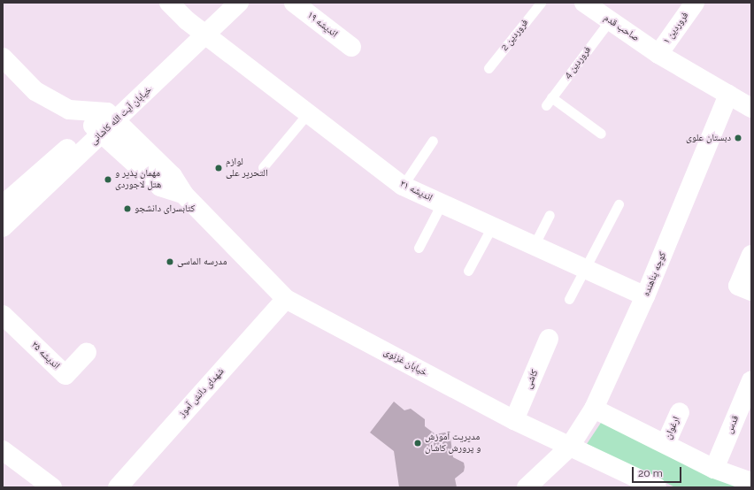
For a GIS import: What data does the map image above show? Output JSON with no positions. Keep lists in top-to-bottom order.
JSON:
{
  "streets": {
    "street": [
      "اندیشه ۱۹",
      "صاحب قدم",
      "فروردین ۱",
      "خیابان آیت الله کاشانی",
      "اندیشه ۲۱",
      "کوچه پناهنده",
      "اندیشه ۲۵",
      "خیابان غزنوی",
      "کاشی",
      "شهدای دانش آموز",
      "قدس",
      "ارغوان"
    ],
    "lane": ["فروردین 2", "فروردین 4"]
  },
  "crossings": [
    ["صاحب قدم", "فروردین ۱"],
    ["صاحب قدم", "فروردین 4"],
    ["صاحب قدم", "کوچه پناهنده"],
    ["خیابان آیت الله کاشانی", "اندیشه ۲۱"],
    ["اندیشه ۲۱", "کوچه پناهنده"],
    ["کوچه پناهنده", "خیابان غزنوی"],
    ["خیابان غزنوی", "کاشی"],
    ["خیابان غزنوی", "شهدای دانش آموز"]
  ],
  "places": [
    "دبستان علوی",
    "لوازم التحریر علی",
    "مهمان پذیر و هتل لاجوردی",
    "کتابسرای دانشجو",
    "مدرسه الماسی",
    "مدیریت آموزش و پرورش کاشان"
  ],
  "scale_bar": "20 m"
}
